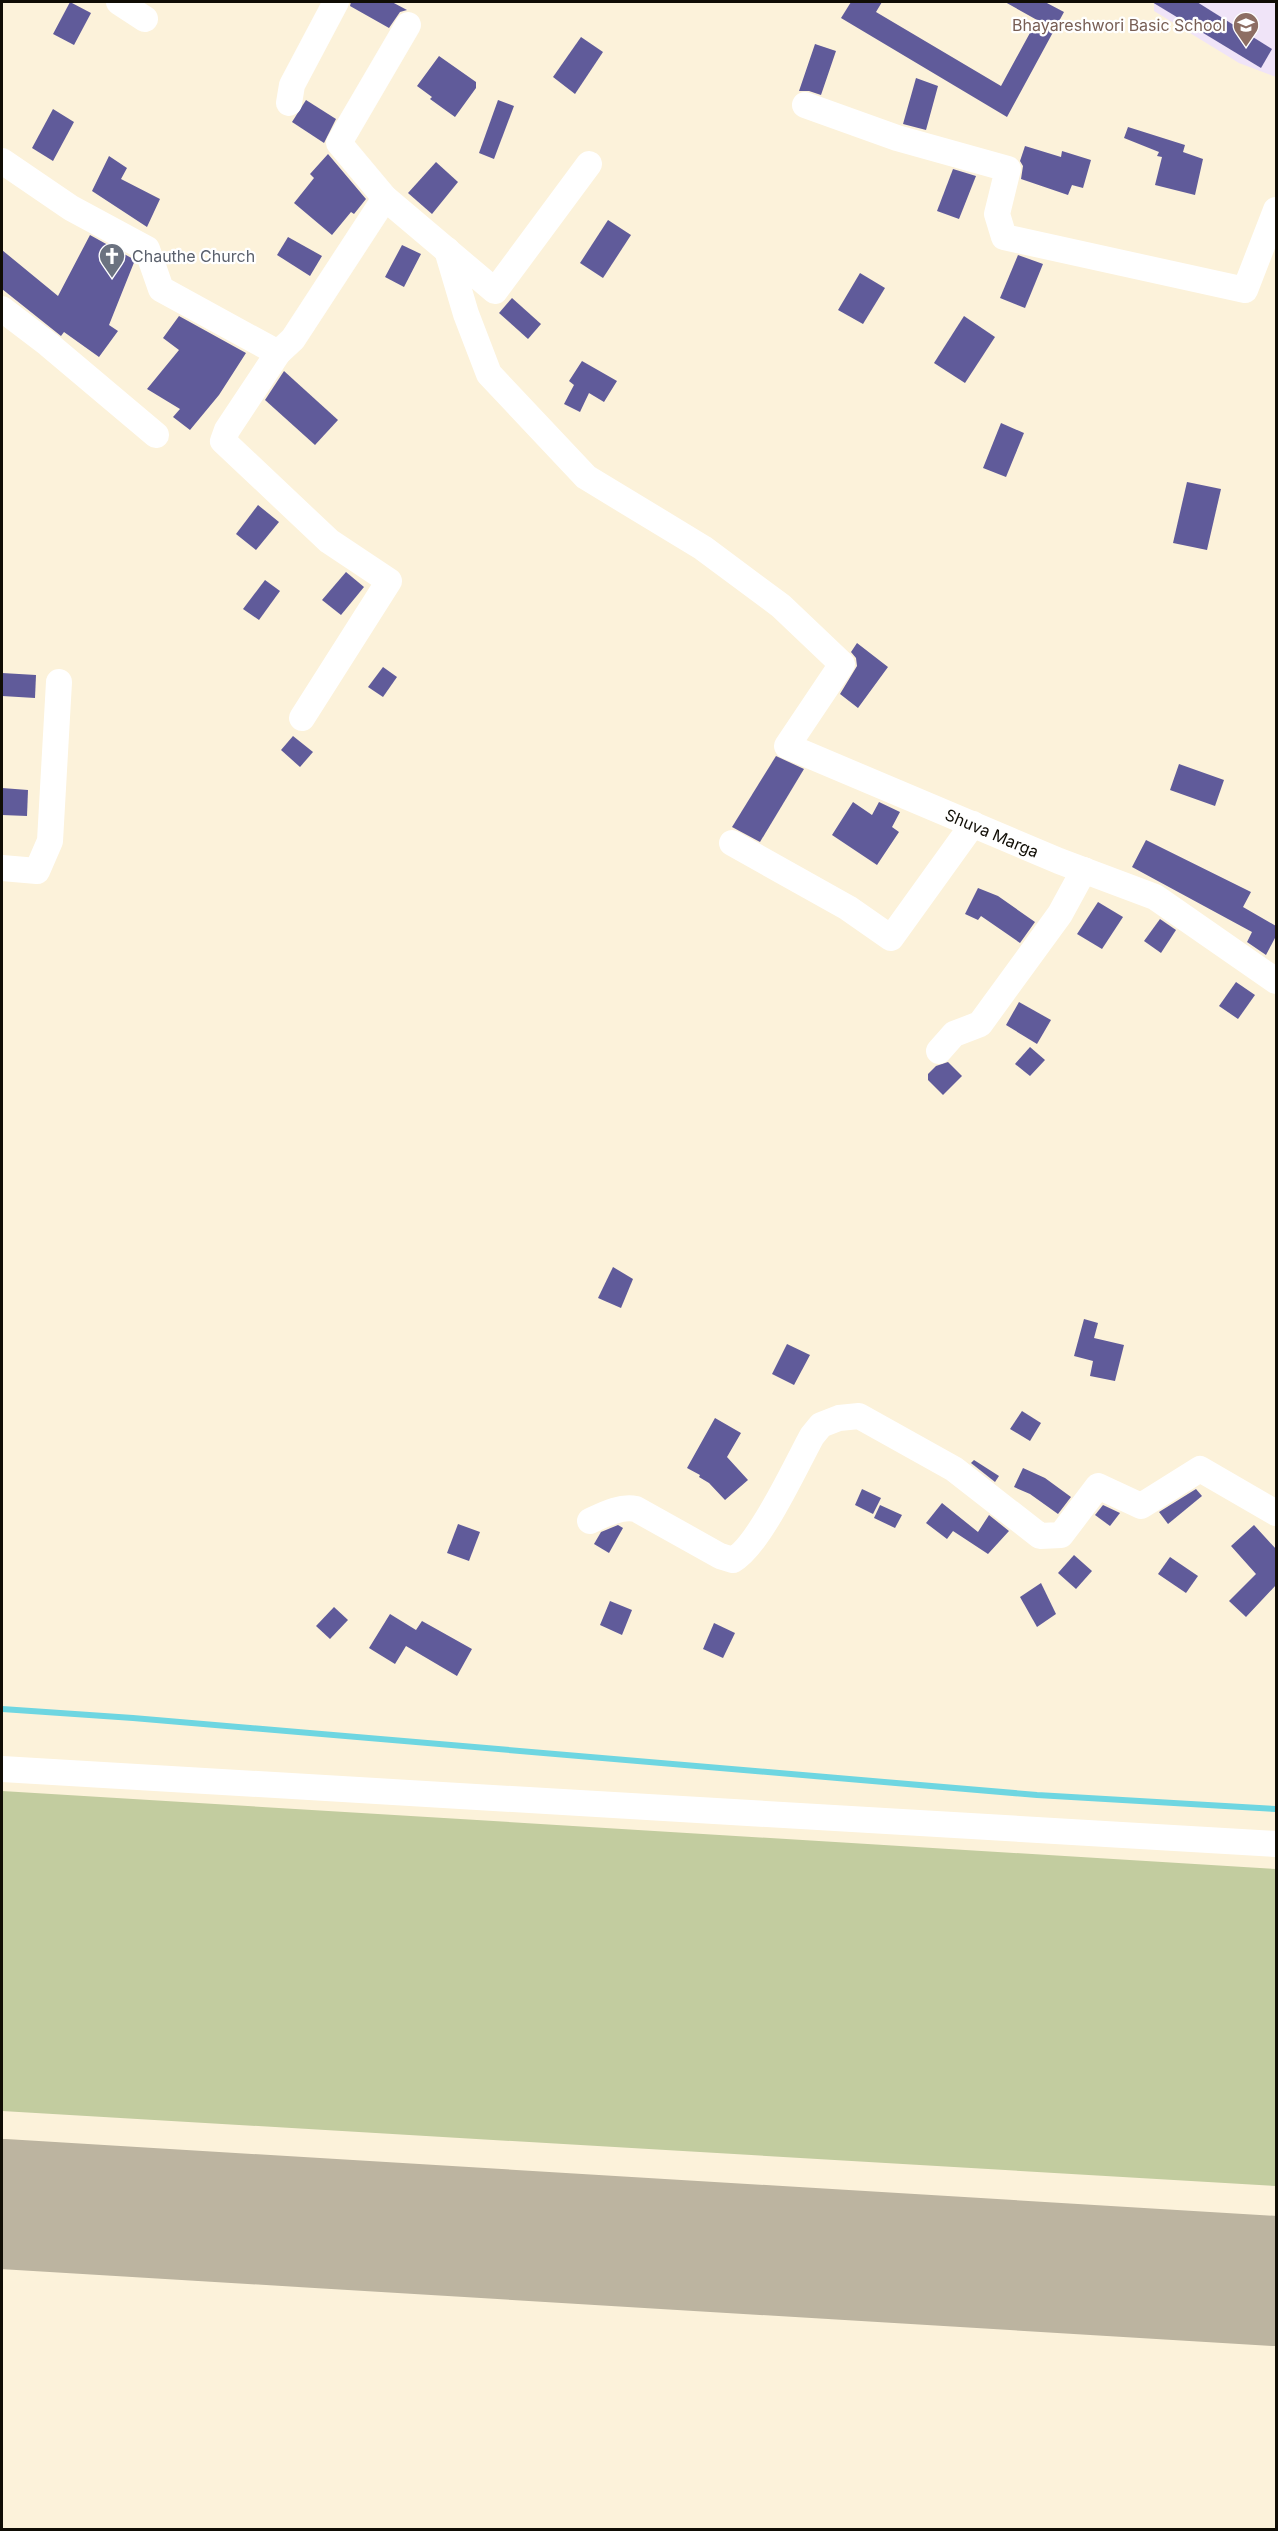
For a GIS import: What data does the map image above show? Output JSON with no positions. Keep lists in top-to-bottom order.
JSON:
{
  "streets": {
    "street": ["Shuva Marga"]
  },
  "places": {
    "school or university": ["Bhayareshwori Basic School"],
    "church": ["Chauthe Church"]
  }
}
